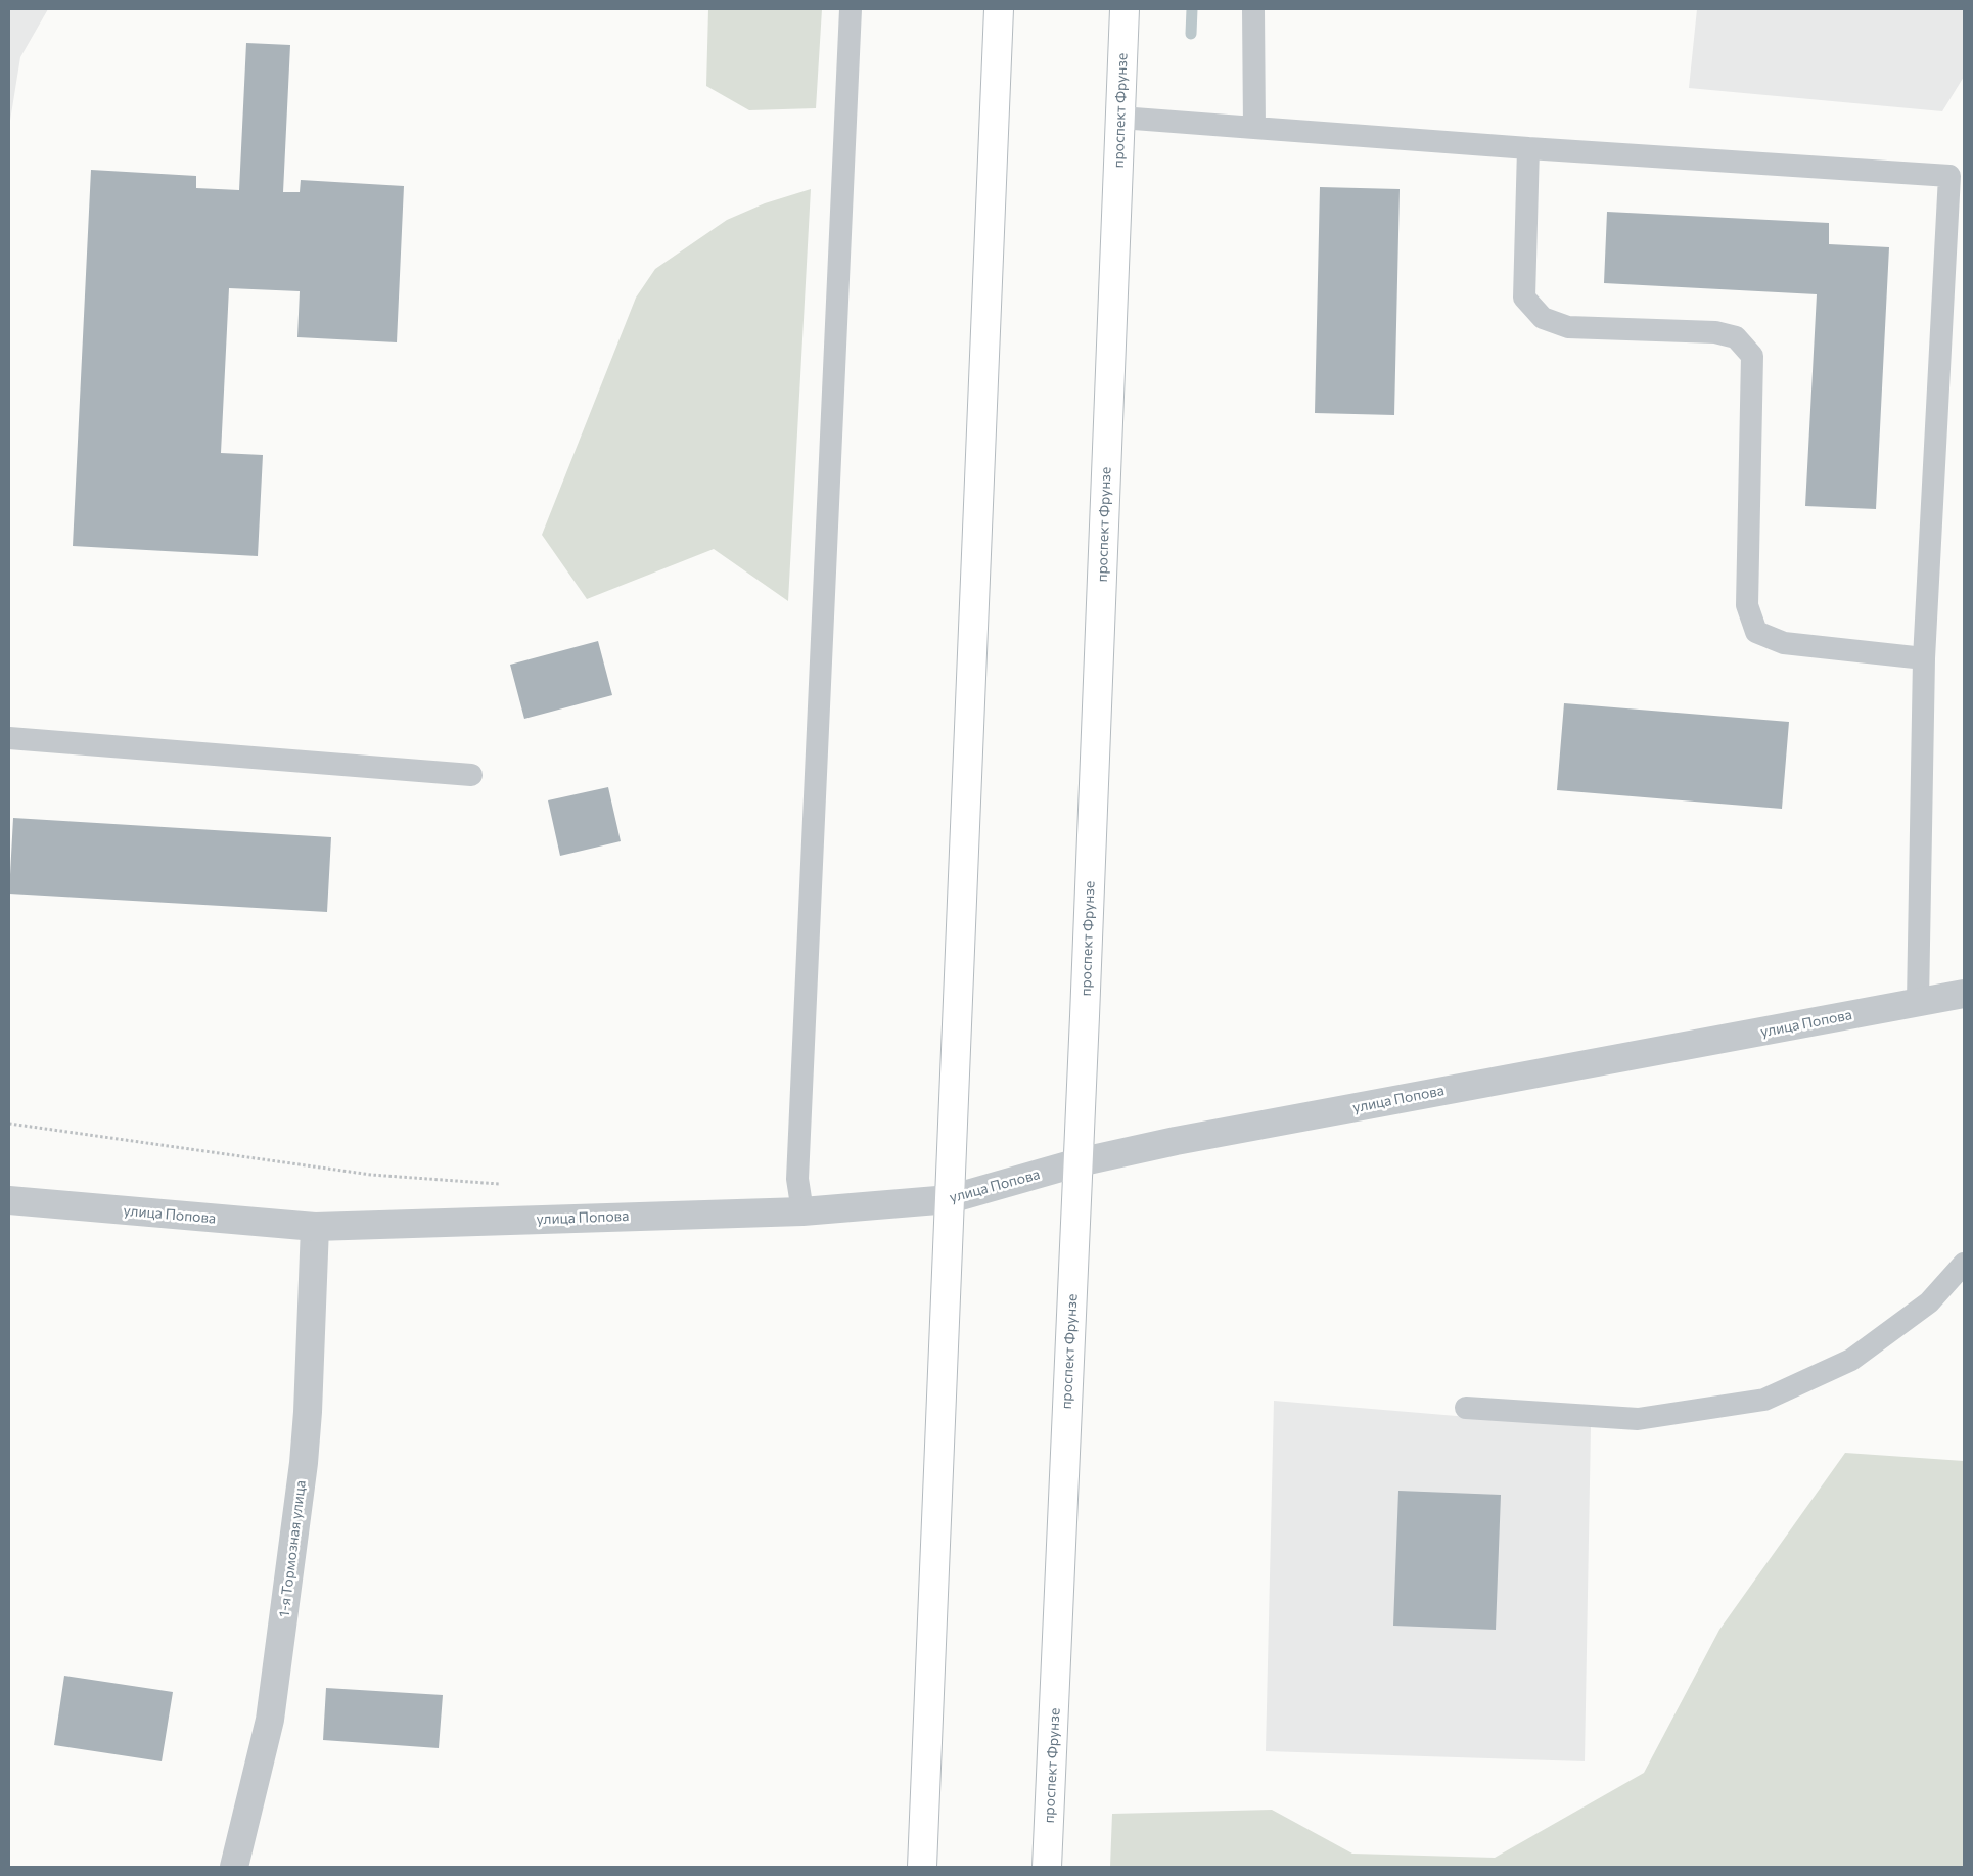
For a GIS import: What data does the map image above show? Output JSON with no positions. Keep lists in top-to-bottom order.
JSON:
{
  "streets": {
    "main road": ["проспект Фрунзе"],
    "street": ["улица Попова", "1-я Тормозная улица"]
  },
  "crossings": [
    ["проспект Фрунзе", "улица Попова"],
    ["улица Попова", "1-я Тормозная улица"]
  ]
}
